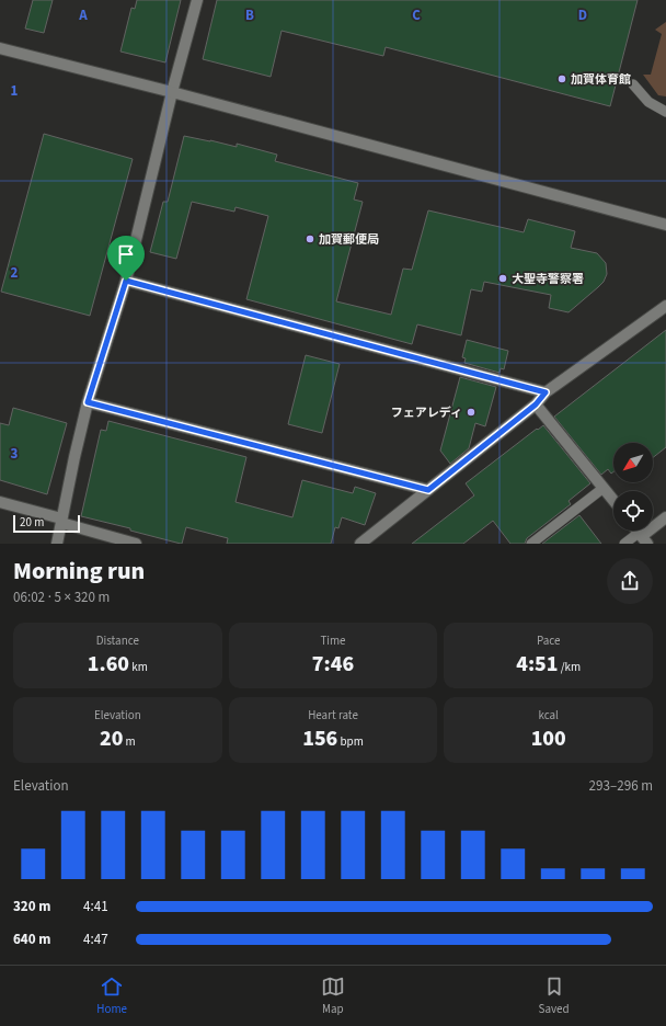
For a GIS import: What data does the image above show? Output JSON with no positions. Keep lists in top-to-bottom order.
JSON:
{
  "places": [
    "加賀体育館",
    "加賀郵便局",
    "大聖寺警察署",
    "フェアレディ"
  ],
  "scale_bar": "20 m",
  "north": "bottom left",
  "page": {
    "scale": "20 m",
    "heading": ["Morning run", "06:02 · 5 × 320 m"],
    "stats": [
      ["Distance", "1.60 km"],
      ["Time", "7:46"],
      ["Pace", "4:51 /km"],
      ["Elevation", "20 m"],
      ["Heart rate", "156 bpm"],
      ["kcal", "100"]
    ],
    "chart": ["Elevation", "293–296 m"],
    "list": [
      {
        "name": "320 m",
        "note": "4:41"
      },
      {
        "name": "640 m",
        "note": "4:47"
      }
    ],
    "tabs": ["Home", "Map", "Saved"]
  },
  "grid": {
    "columns": [
      "A",
      "B",
      "C",
      "D"
    ],
    "rows": ["1", "2", "3"]
  }
}
